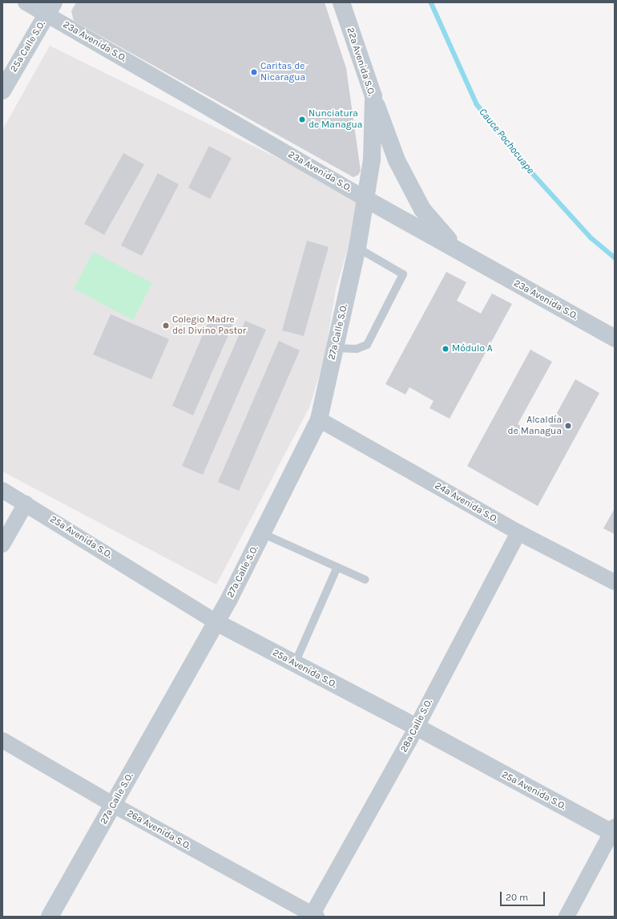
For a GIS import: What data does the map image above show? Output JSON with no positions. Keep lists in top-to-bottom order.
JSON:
{
  "streets": {
    "street": [
      "23a Avenida S.O.",
      "25a Calle S.O.",
      "22a Avenida S.O.",
      "27a Calle S.O.",
      "24a Avenida S.O.",
      "25a Avenida S.O.",
      "28a Calle S.O.",
      "26a Avenida S.O."
    ]
  },
  "crossings": [
    ["23a Avenida S.O.", "25a Calle S.O."],
    ["23a Avenida S.O.", "22a Avenida S.O."],
    ["23a Avenida S.O.", "27a Calle S.O."],
    ["22a Avenida S.O.", "27a Calle S.O."],
    ["27a Calle S.O.", "24a Avenida S.O."],
    ["27a Calle S.O.", "25a Avenida S.O."],
    ["27a Calle S.O.", "26a Avenida S.O."],
    ["24a Avenida S.O.", "28a Calle S.O."],
    ["25a Avenida S.O.", "28a Calle S.O."],
    ["28a Calle S.O.", "26a Avenida S.O."]
  ],
  "water": ["Cauce Pochocuape"],
  "places": [
    "Caritas de Nicaragua",
    "Nunciatura de Managua",
    "Colegio Madre del Divino Pastor",
    "Módulo A",
    "Alcaldía de Managua"
  ],
  "scale_bar": "20 m"
}
